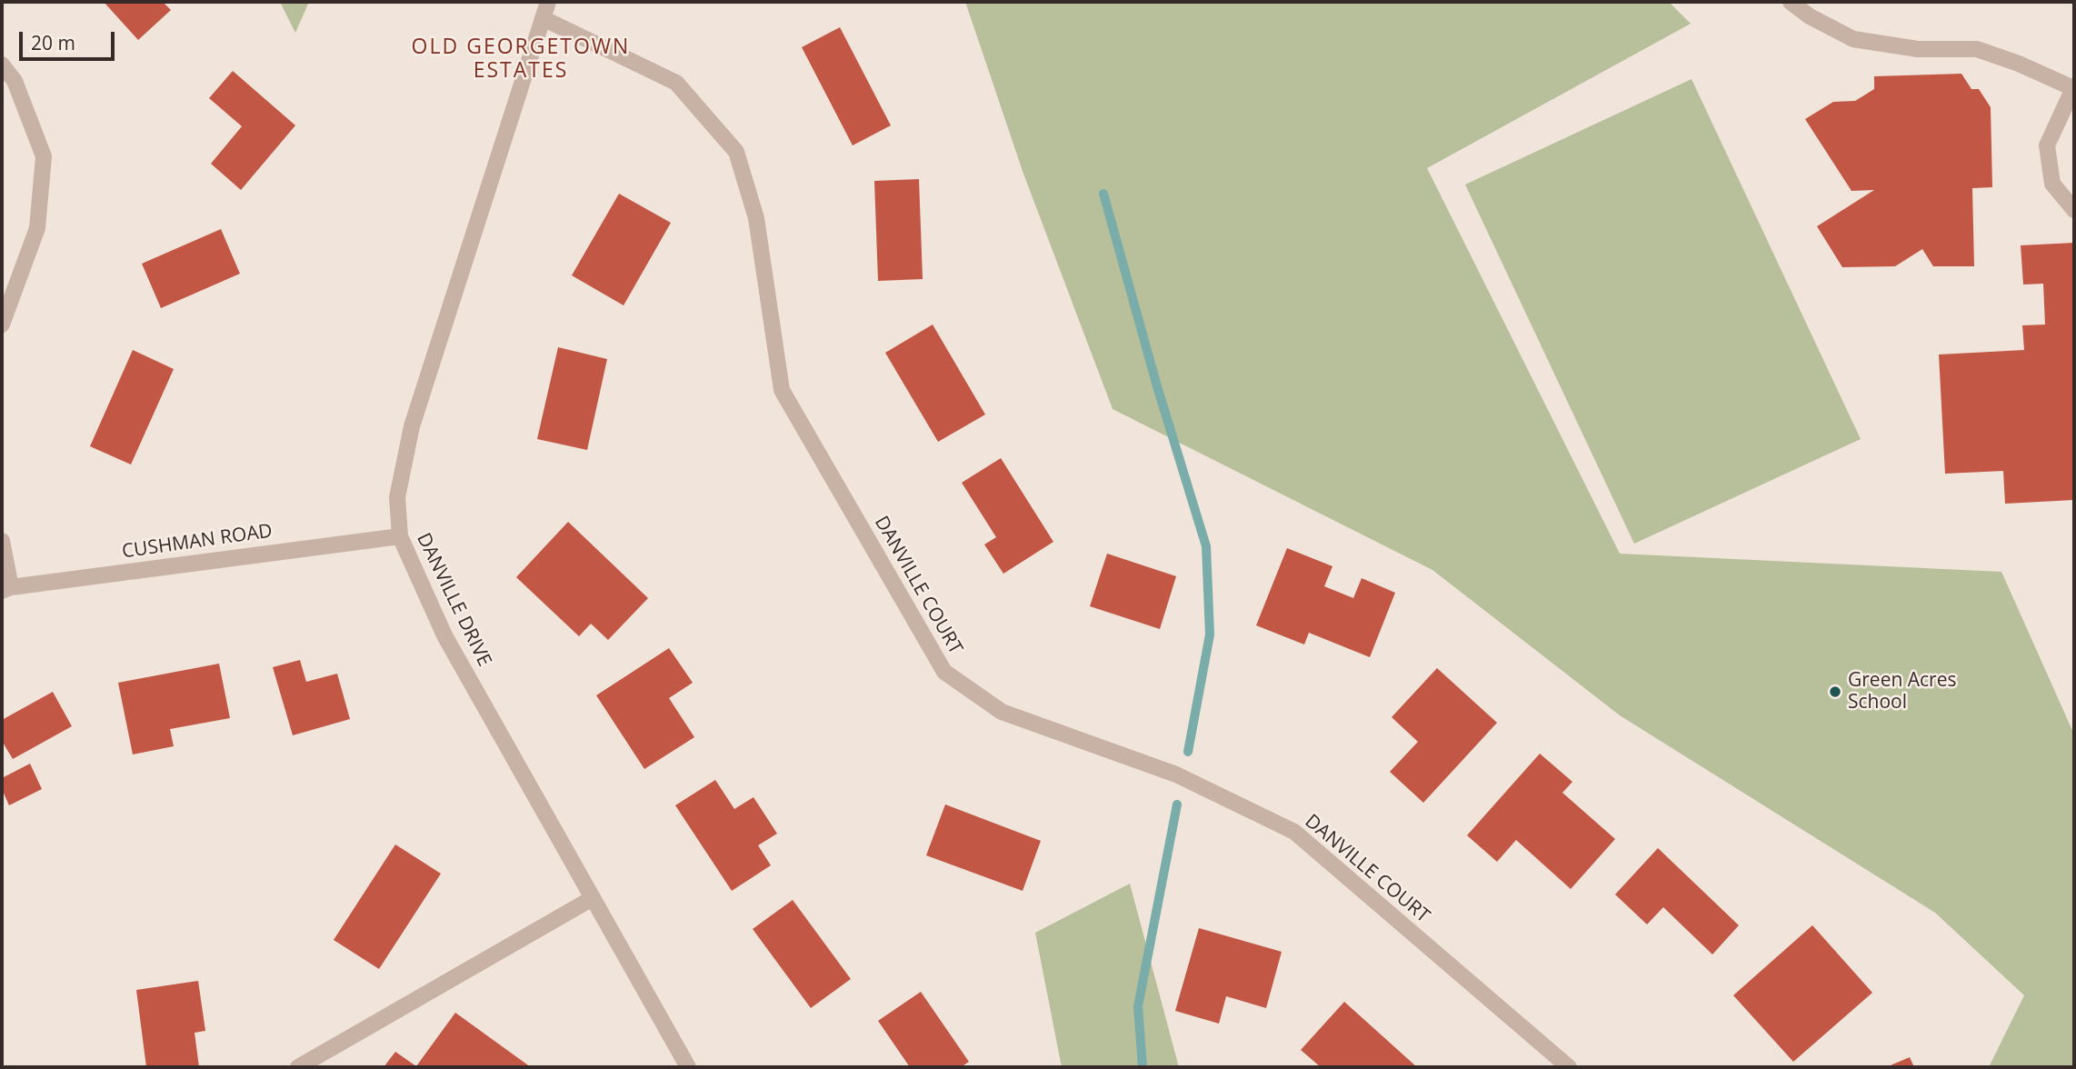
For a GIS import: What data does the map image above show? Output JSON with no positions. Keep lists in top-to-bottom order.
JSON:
{
  "streets": {
    "street": ["CUSHMAN ROAD", "DANVILLE COURT", "DANVILLE DRIVE"]
  },
  "crossings": [
    ["CUSHMAN ROAD", "DANVILLE DRIVE"],
    ["DANVILLE COURT", "DANVILLE DRIVE"]
  ],
  "districts": ["OLD GEORGETOWN ESTATES"],
  "places": ["Green Acres School"],
  "scale_bar": "20 m"
}
